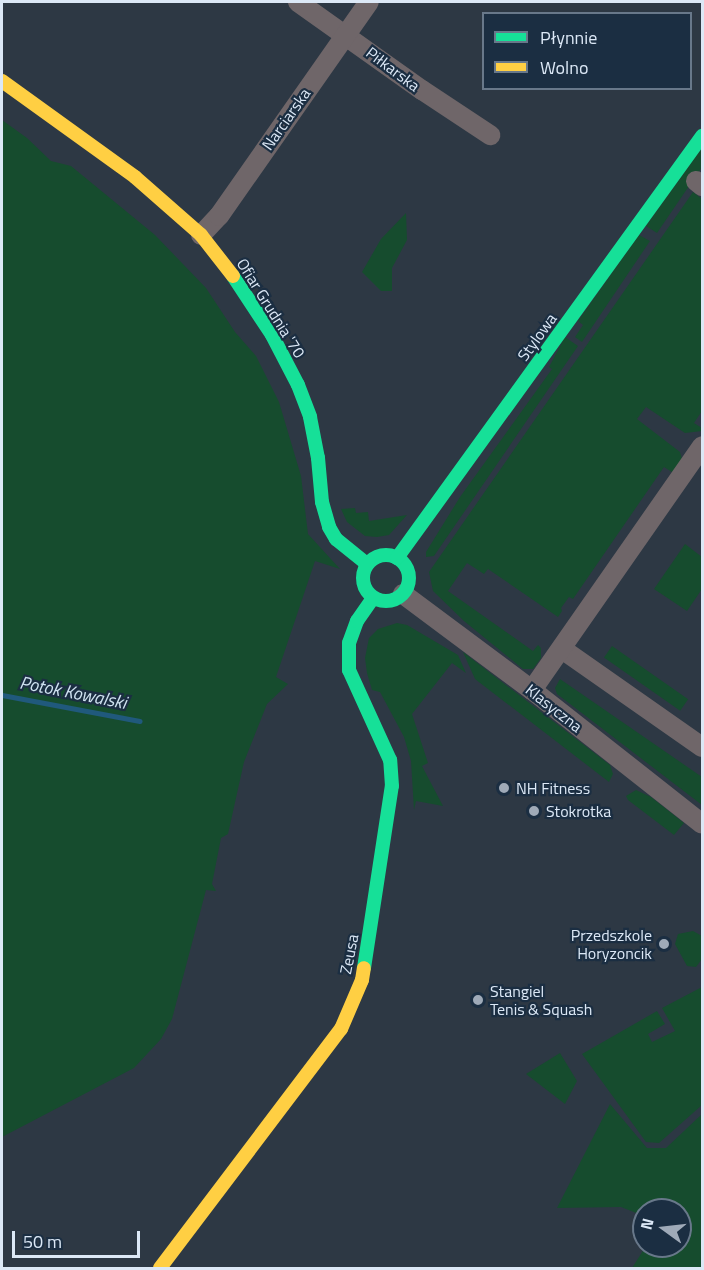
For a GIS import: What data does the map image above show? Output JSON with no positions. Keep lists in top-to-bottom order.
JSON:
{
  "streets": {
    "street": [
      "Piłkarska",
      "Narciarska",
      "Ofiar Grudnia '70",
      "Stylowa",
      "Klasyczna",
      "Zeusa"
    ]
  },
  "crossings": [
    ["Piłkarska", "Narciarska"],
    ["Narciarska", "Ofiar Grudnia '70"],
    ["Ofiar Grudnia '70", "Stylowa"],
    ["Ofiar Grudnia '70", "Klasyczna"],
    ["Ofiar Grudnia '70", "Zeusa"],
    ["Stylowa", "Klasyczna"],
    ["Stylowa", "Zeusa"],
    ["Klasyczna", "Zeusa"]
  ],
  "water": ["Potok Kowalski"],
  "places": [
    "NH Fitness",
    "Stokrotka",
    "Przedszkole Horyzoncik",
    "Stangiel Tenis & Squash"
  ],
  "legend": ["Płynnie", "Wolno"],
  "scale_bar": "50 m",
  "north": "left"
}
